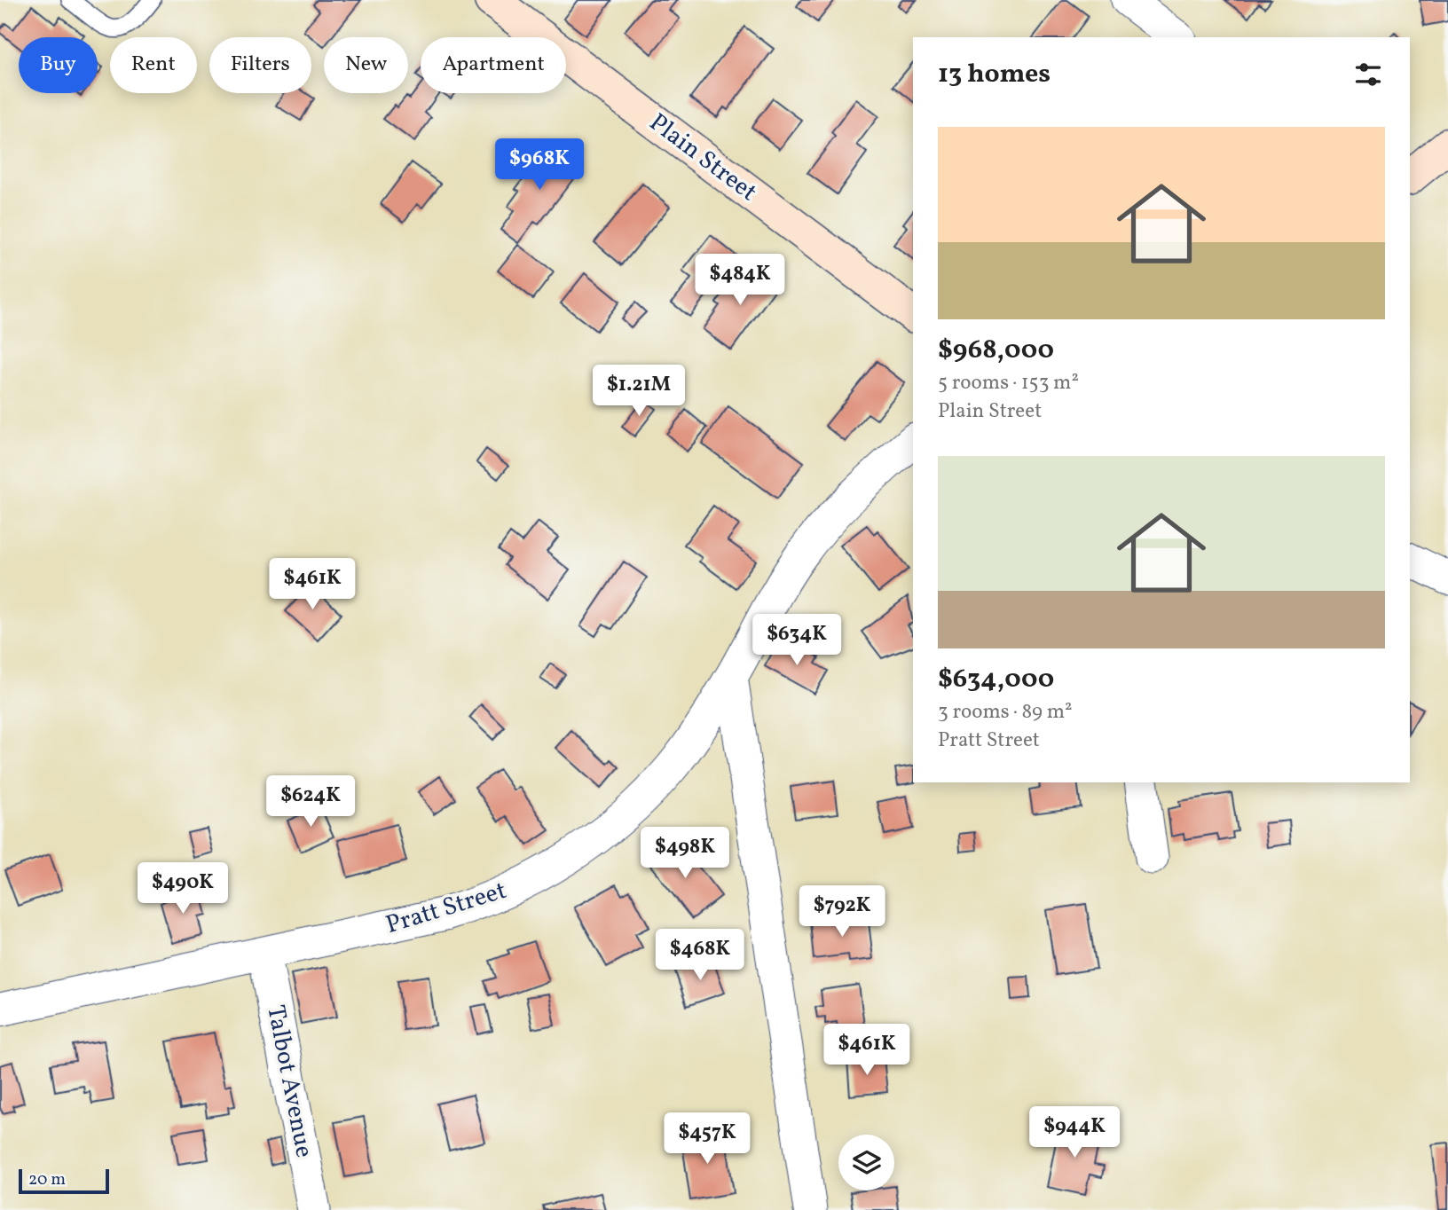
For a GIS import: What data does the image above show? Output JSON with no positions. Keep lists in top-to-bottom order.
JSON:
{
  "streets": {
    "main road": ["Plain Street"],
    "street": ["Pratt Street", "Talbot Avenue"]
  },
  "crossings": [
    ["Pratt Street", "Talbot Avenue"]
  ],
  "scale_bar": "20 m",
  "page": {
    "chip": [
      "Buy",
      "Rent",
      "Filters",
      "New",
      "Apartment"
    ],
    "heading": "13 homes",
    "list": [
      {
        "name": "$968,000",
        "note": "5 rooms · 153 m² · Plain Street"
      },
      {
        "name": "$634,000",
        "note": "3 rooms · 89 m² · Pratt Street"
      }
    ],
    "price": [
      "$968K",
      "$484K",
      "$1.21M",
      "$461K",
      "$634K",
      "$624K",
      "$498K",
      "$490K",
      "$792K",
      "$468K",
      "$461K",
      "$944K",
      "$457K"
    ],
    "scale": "20 m"
  }
}
